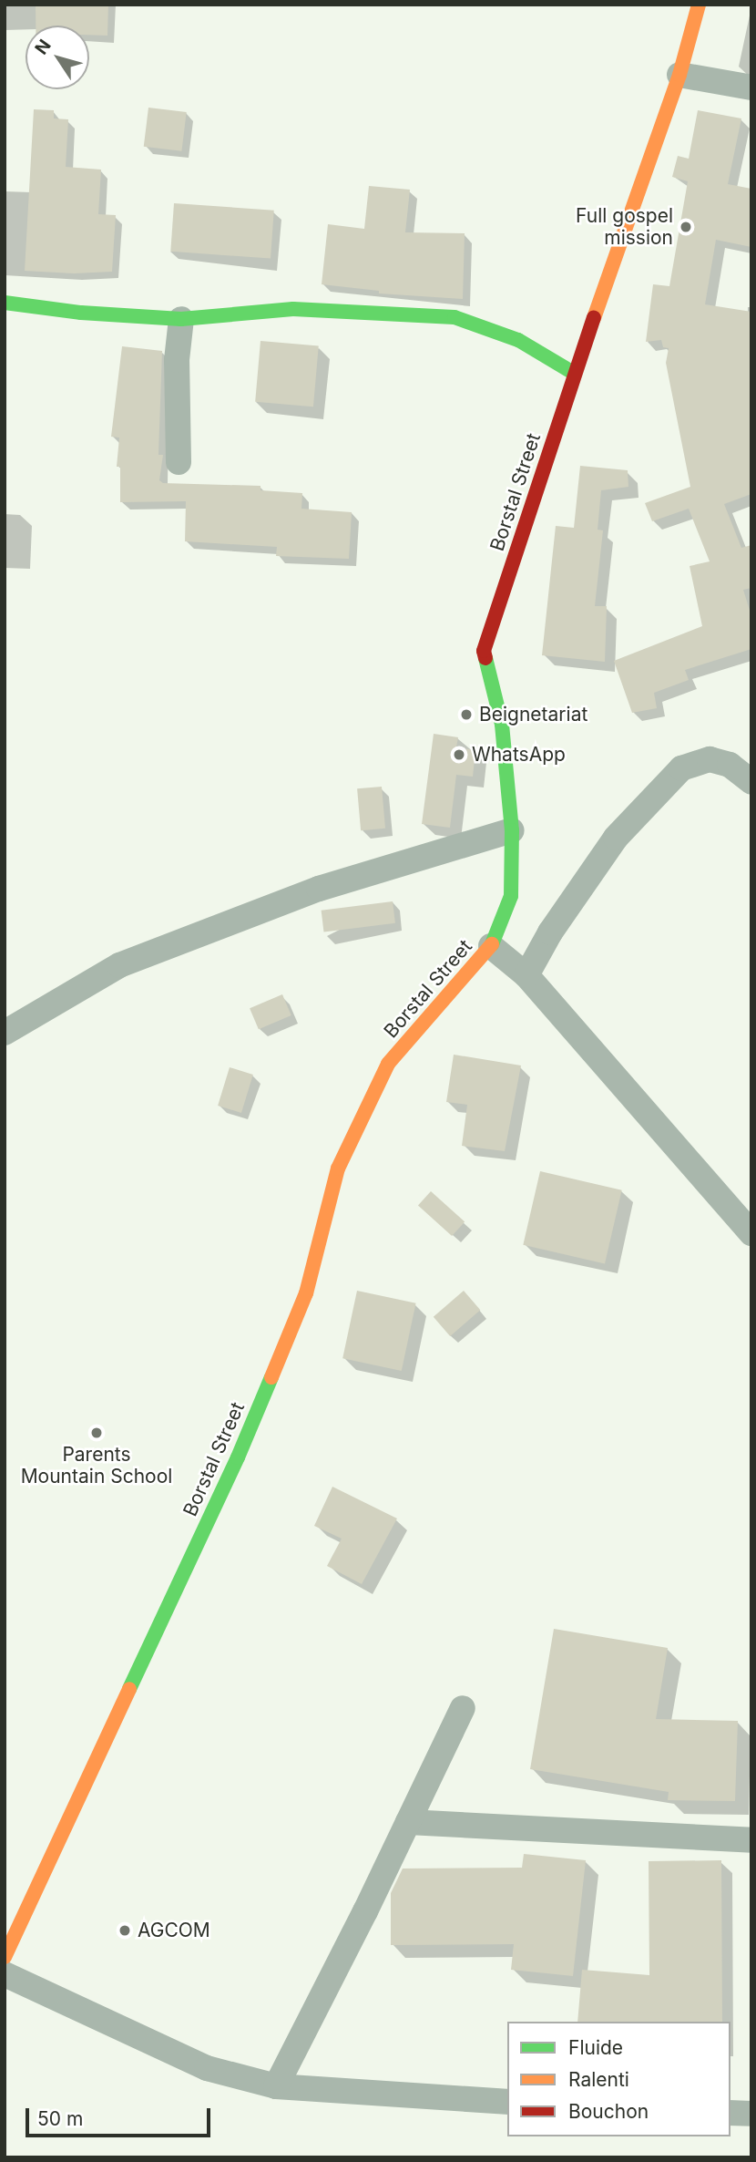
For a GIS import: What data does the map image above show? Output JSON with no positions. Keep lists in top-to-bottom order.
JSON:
{
  "streets": {
    "street": ["Borstal Street"]
  },
  "places": [
    "Full gospel mission",
    "Beignetariat",
    "WhatsApp",
    "Parents Mountain School",
    "AGCOM"
  ],
  "legend": ["Fluide", "Ralenti", "Bouchon"],
  "scale_bar": "50 m",
  "north": "top left"
}
